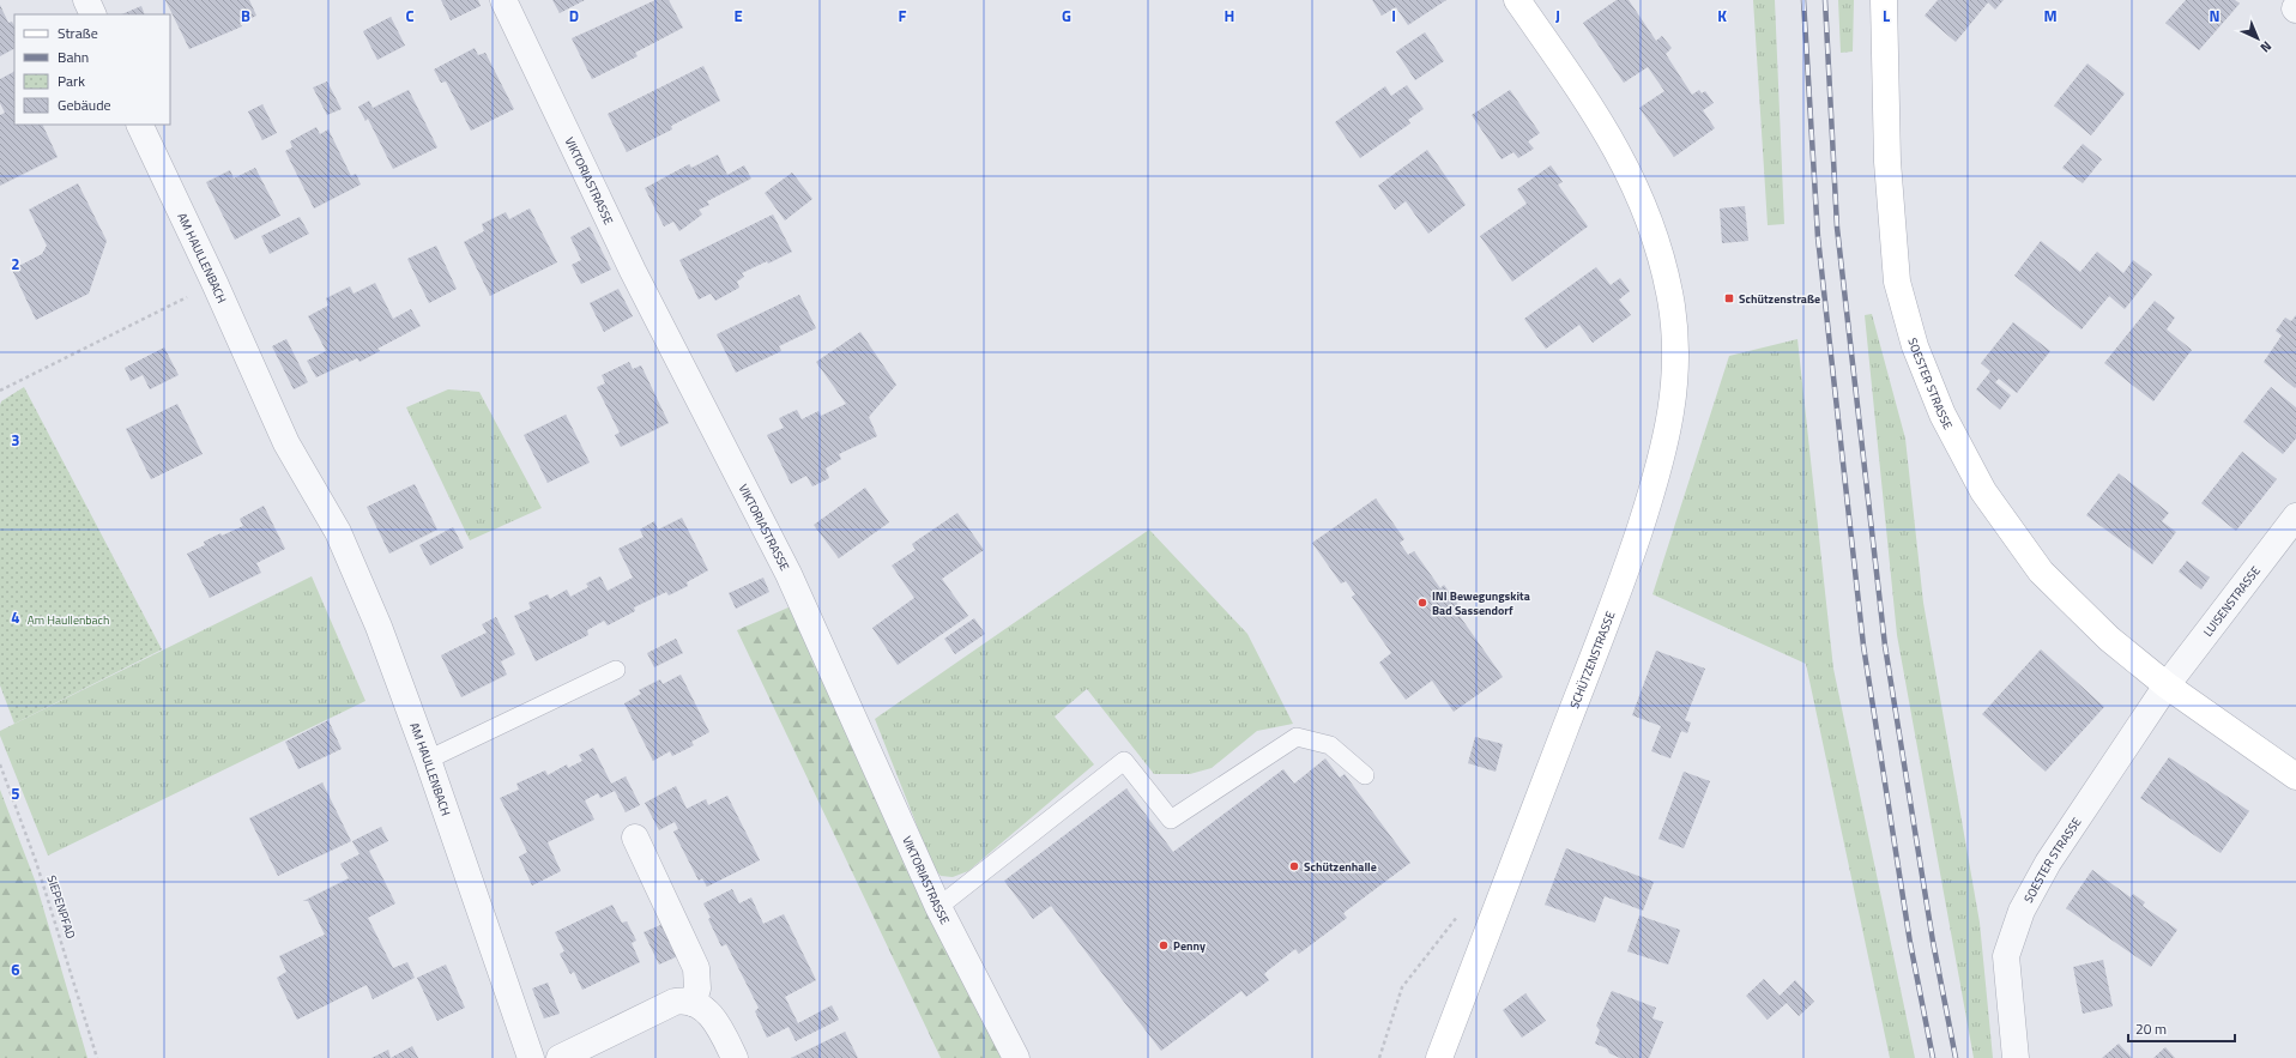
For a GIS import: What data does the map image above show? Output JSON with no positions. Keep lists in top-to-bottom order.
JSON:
{
  "streets": {
    "street": [
      "VIKTORIASTRASSE",
      "AM HAULLENBACH",
      "SOESTER STRASSE",
      "LUISENSTRASSE",
      "SCHÜTZENSTRASSE"
    ],
    "path": ["SIEPENPFAD"]
  },
  "crossings": [
    ["SOESTER STRASSE", "LUISENSTRASSE"]
  ],
  "parks": ["Am Haullenbach"],
  "places": {
    "transit": ["Schützenstraße"],
    "other": ["INI Bewegungskita Bad Sassendorf", "Schützenhalle", "Penny"]
  },
  "legend": [
    "Straße",
    "Bahn",
    "Park",
    "Gebäude"
  ],
  "scale_bar": "20 m",
  "north": "bottom right",
  "grid": {
    "columns": [
      "B",
      "C",
      "D",
      "E",
      "F",
      "G",
      "H",
      "I",
      "J",
      "K",
      "L",
      "M",
      "N"
    ],
    "rows": [
      "2",
      "3",
      "4",
      "5",
      "6"
    ]
  }
}
